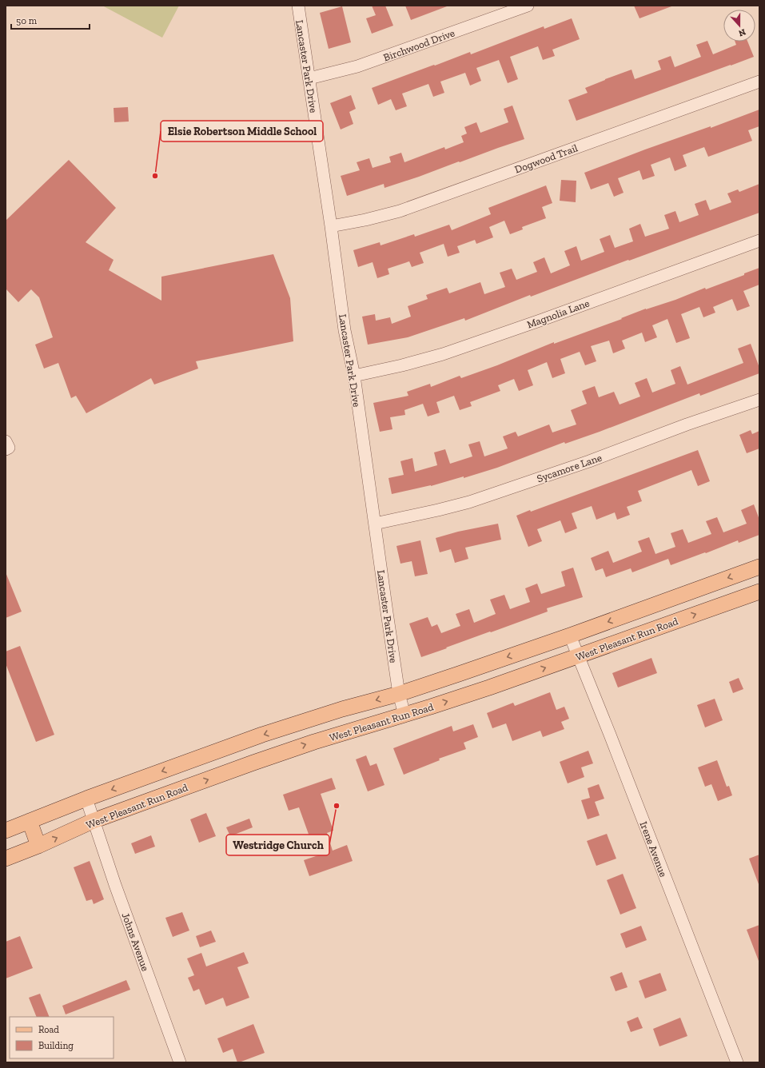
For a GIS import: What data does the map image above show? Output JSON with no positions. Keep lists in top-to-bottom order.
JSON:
{
  "streets": {
    "main road": ["West Pleasant Run Road"],
    "street": [
      "Birchwood Drive",
      "Lancaster Park Drive",
      "Dogwood Trail",
      "Magnolia Lane",
      "Sycamore Lane",
      "Irene Avenue",
      "Johns Avenue"
    ]
  },
  "crossings": [
    ["Birchwood Drive", "Lancaster Park Drive"],
    ["Lancaster Park Drive", "Dogwood Trail"],
    ["Lancaster Park Drive", "Magnolia Lane"],
    ["Lancaster Park Drive", "Sycamore Lane"],
    ["Lancaster Park Drive", "West Pleasant Run Road"],
    ["West Pleasant Run Road", "Irene Avenue"],
    ["West Pleasant Run Road", "Johns Avenue"]
  ],
  "places": ["Elsie Robertson Middle School", "Westridge Church"],
  "legend": ["Road", "Building"],
  "scale_bar": "50 m",
  "north": "bottom"
}
